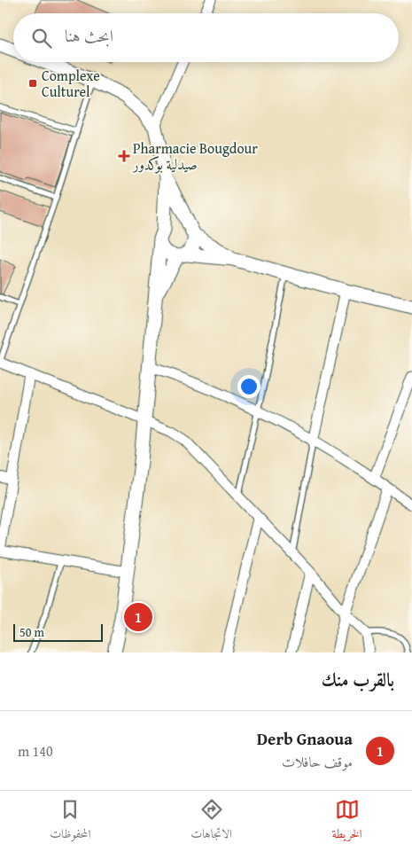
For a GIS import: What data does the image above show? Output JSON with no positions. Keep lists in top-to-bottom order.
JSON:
{
  "places": {
    "transit": ["Complexe Culturel"],
    "health": ["Pharmacie Bougdour صيدلية بوكدور"]
  },
  "scale_bar": "50 m",
  "page": {
    "search": "ابحث هنا",
    "pins": "1",
    "scale": "50 m",
    "heading": "بالقرب منك",
    "list": [
      {
        "mark": "1",
        "name": "Derb Gnaoua",
        "note": "موقف حافلات",
        "value": "140 m"
      }
    ],
    "nav": ["الخريطة", "الاتجاهات", "المحفوظات"]
  }
}
